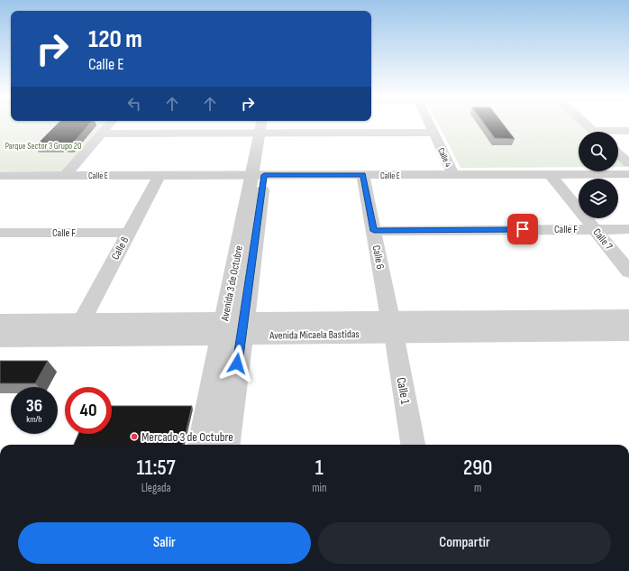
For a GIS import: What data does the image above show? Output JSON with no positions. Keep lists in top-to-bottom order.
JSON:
{
  "streets": {
    "street": [
      "Calle 4",
      "Calle E",
      "Calle F",
      "Calle 7",
      "Calle 8",
      "Calle 6",
      "Avenida 3 de Octubre",
      "Avenida Micaela Bastidas",
      "Calle 1"
    ]
  },
  "crossings": [
    ["Calle 4", "Calle E"],
    ["Calle E", "Calle 7"],
    ["Calle E", "Calle 8"],
    ["Calle E", "Calle 6"],
    ["Calle E", "Avenida 3 de Octubre"],
    ["Calle F", "Calle 7"],
    ["Calle F", "Calle 8"],
    ["Calle F", "Calle 6"],
    ["Calle 8", "Avenida Micaela Bastidas"],
    ["Calle 6", "Avenida Micaela Bastidas"],
    ["Calle 6", "Calle 1"],
    ["Avenida 3 de Octubre", "Avenida Micaela Bastidas"],
    ["Avenida Micaela Bastidas", "Calle 1"]
  ],
  "parks": ["Parque Sector 3 Grupo 20"],
  "places": ["Mercado 3 de Octubre"],
  "page": {
    "turn": ["120 m", "Calle E"],
    "speed": "36 km/h",
    "limit": "40",
    "eta": [
      "11:57",
      "Llegada",
      "1",
      "min",
      "290",
      "m"
    ],
    "buttons": ["Salir", "Compartir"]
  }
}
